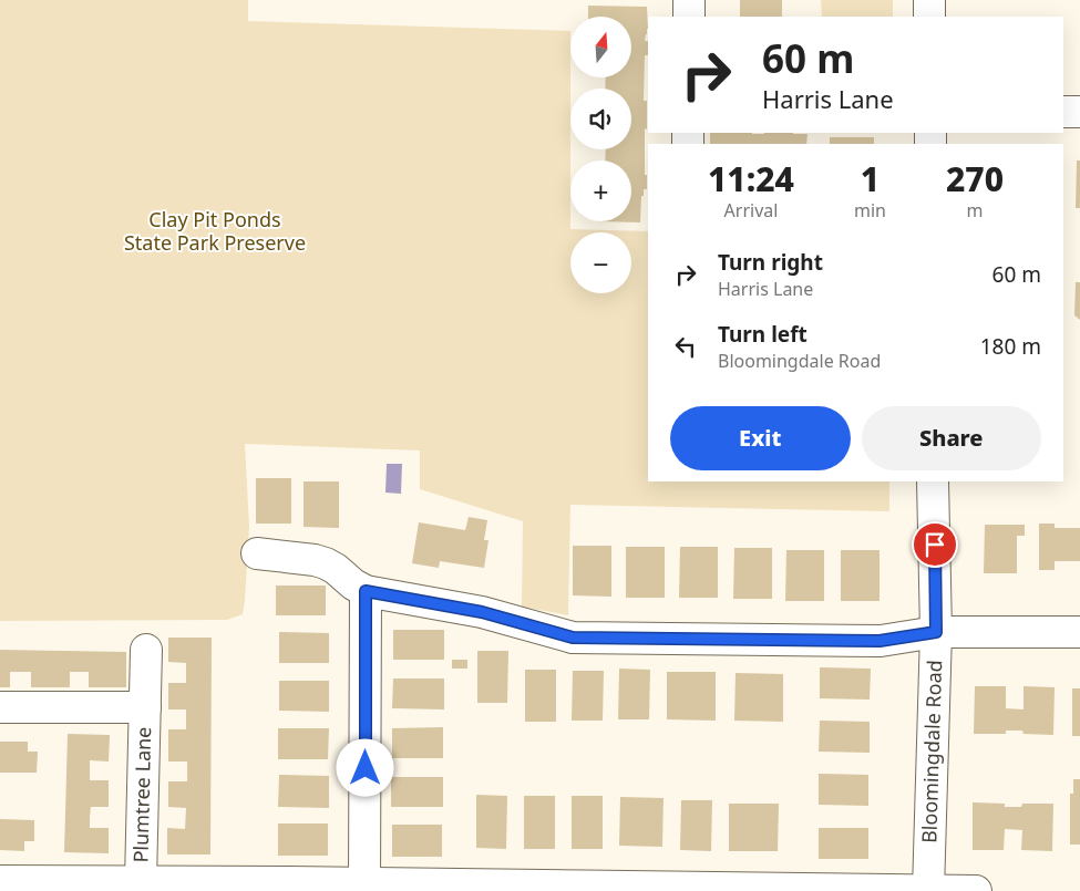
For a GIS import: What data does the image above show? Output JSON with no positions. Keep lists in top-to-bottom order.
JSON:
{
  "streets": {
    "street": ["Bloomingdale Road", "Plumtree Lane"]
  },
  "parks": ["Clay Pit Ponds State Park Preserve"],
  "north": "top",
  "page": {
    "map_buttons": ["+", "−"],
    "turn": ["60 m", "Harris Lane"],
    "eta": [
      "11:24",
      "Arrival",
      "1",
      "min",
      "270",
      "m"
    ],
    "list": [
      {
        "name": "Turn right",
        "note": "Harris Lane",
        "value": "60 m"
      },
      {
        "name": "Turn left",
        "note": "Bloomingdale Road",
        "value": "180 m"
      }
    ],
    "buttons": ["Exit", "Share"]
  }
}
